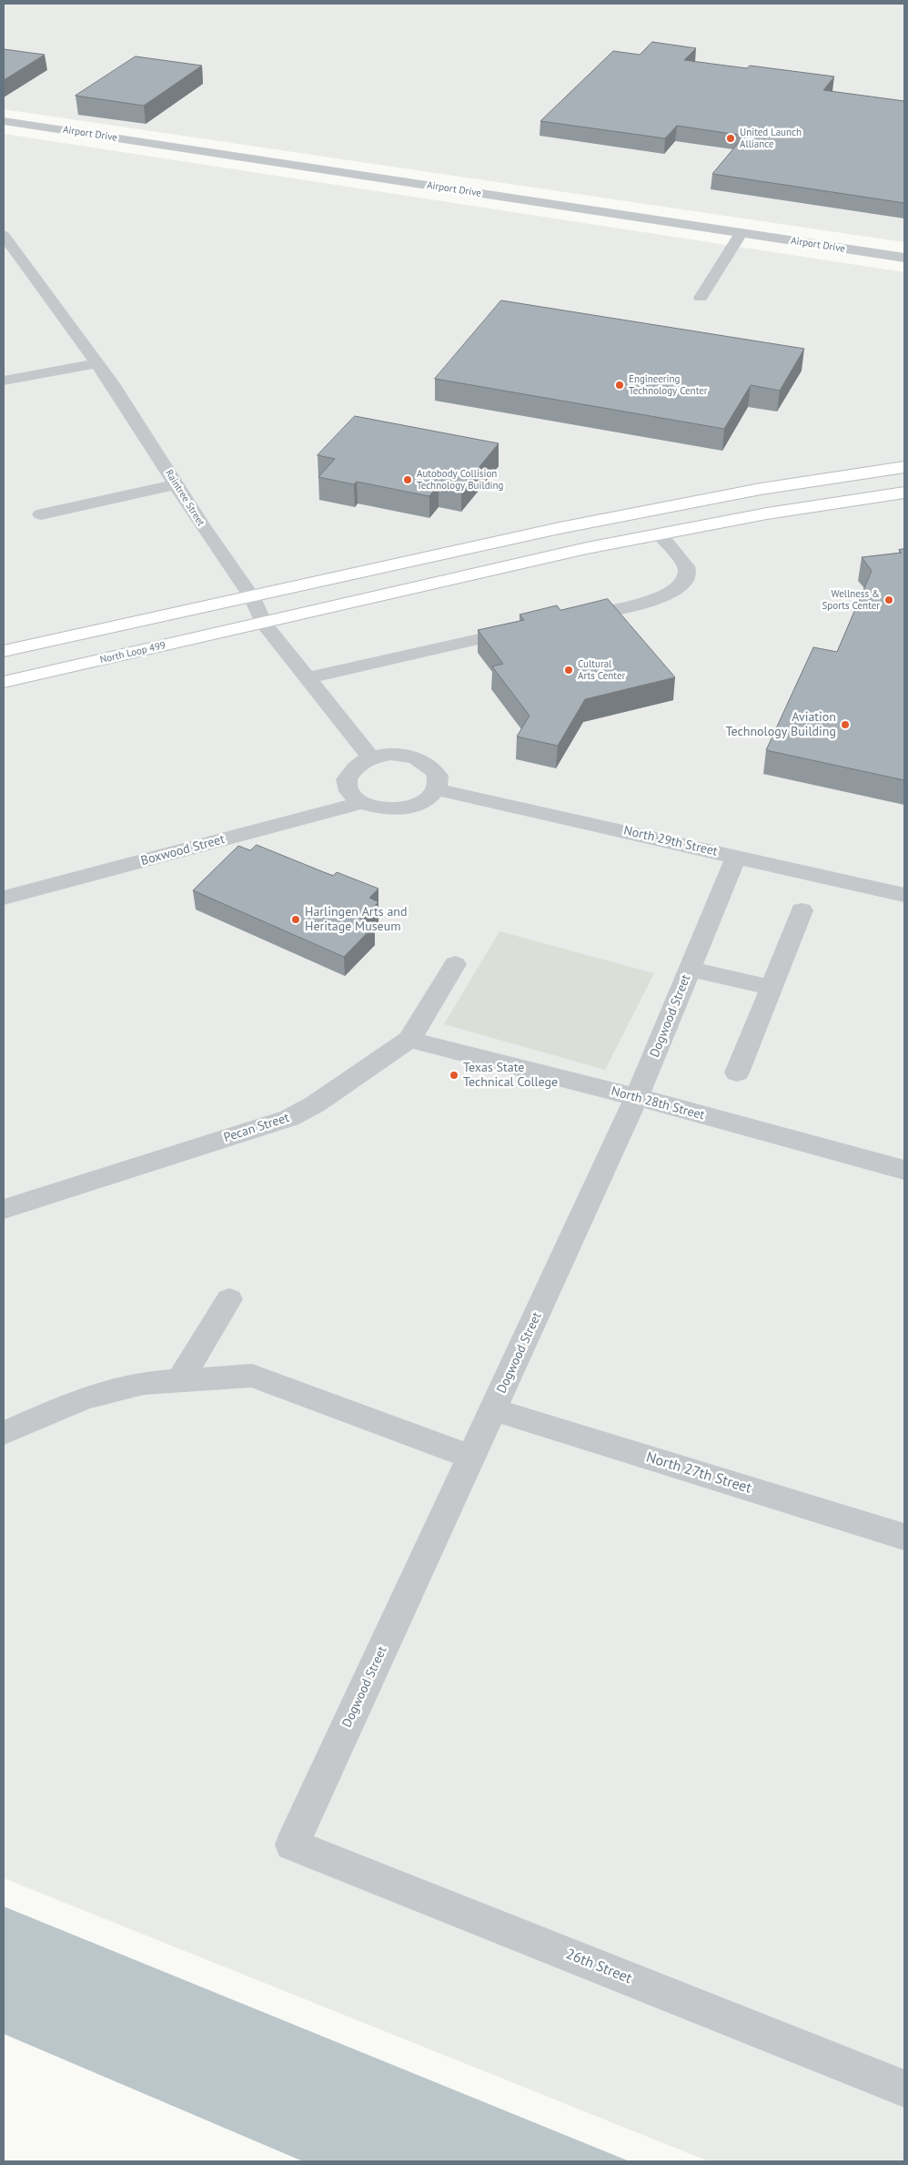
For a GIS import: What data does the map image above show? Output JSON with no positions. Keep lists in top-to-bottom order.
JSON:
{
  "streets": {
    "main road": ["North Loop 499"],
    "street": [
      "Airport Drive",
      "Raintree Street",
      "North 29th Street",
      "Boxwood Street",
      "Dogwood Street",
      "North 28th Street",
      "Pecan Street",
      "North 27th Street",
      "26th Street"
    ]
  },
  "crossings": [
    ["Raintree Street", "North Loop 499"],
    ["Raintree Street", "North 29th Street"],
    ["Raintree Street", "Boxwood Street"],
    ["North 29th Street", "Boxwood Street"],
    ["North 29th Street", "Dogwood Street"],
    ["Dogwood Street", "North 28th Street"],
    ["Dogwood Street", "North 27th Street"],
    ["Dogwood Street", "26th Street"],
    ["North 28th Street", "Pecan Street"]
  ],
  "places": [
    "United Launch Alliance",
    "Engineering Technology Center",
    "Autobody Collision Technology Building",
    "Wellness & Sports Center",
    "Cultural Arts Center",
    "Aviation Technology Building",
    "Harlingen Arts and Heritage Museum",
    "Texas State Technical College"
  ]
}
